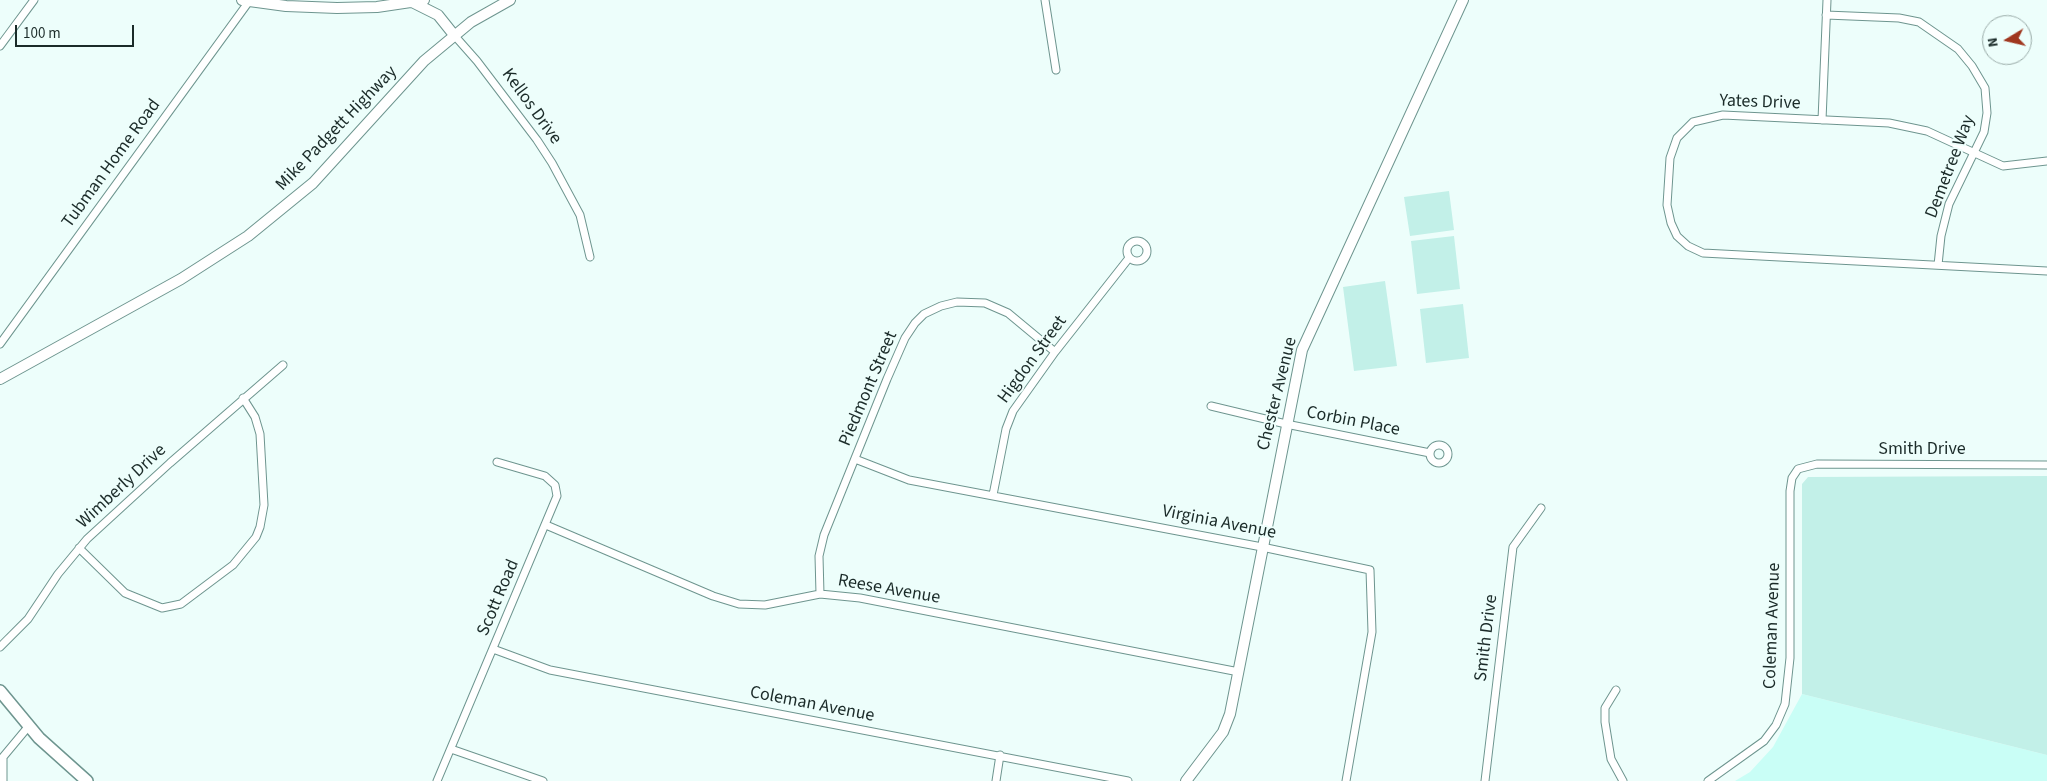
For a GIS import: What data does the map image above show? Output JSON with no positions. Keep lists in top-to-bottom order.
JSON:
{
  "streets": {
    "main road": ["Kellos Drive", "Mike Padgett Highway", "Chester Avenue"],
    "street": [
      "Yates Drive",
      "Tubman Home Road",
      "Demetree Way",
      "Higdon Street",
      "Piedmont Street",
      "Corbin Place",
      "Smith Drive",
      "Wimberly Drive",
      "Virginia Avenue",
      "Reese Avenue",
      "Scott Road",
      "Coleman Avenue"
    ]
  },
  "crossings": [
    ["Yates Drive", "Demetree Way"],
    ["Kellos Drive", "Mike Padgett Highway"],
    ["Higdon Street", "Piedmont Street"],
    ["Higdon Street", "Virginia Avenue"],
    ["Piedmont Street", "Virginia Avenue"],
    ["Piedmont Street", "Reese Avenue"],
    ["Chester Avenue", "Corbin Place"],
    ["Chester Avenue", "Virginia Avenue"],
    ["Chester Avenue", "Reese Avenue"],
    ["Smith Drive", "Coleman Avenue"],
    ["Reese Avenue", "Scott Road"],
    ["Scott Road", "Coleman Avenue"]
  ],
  "scale_bar": "100 m",
  "north": "left"
}
